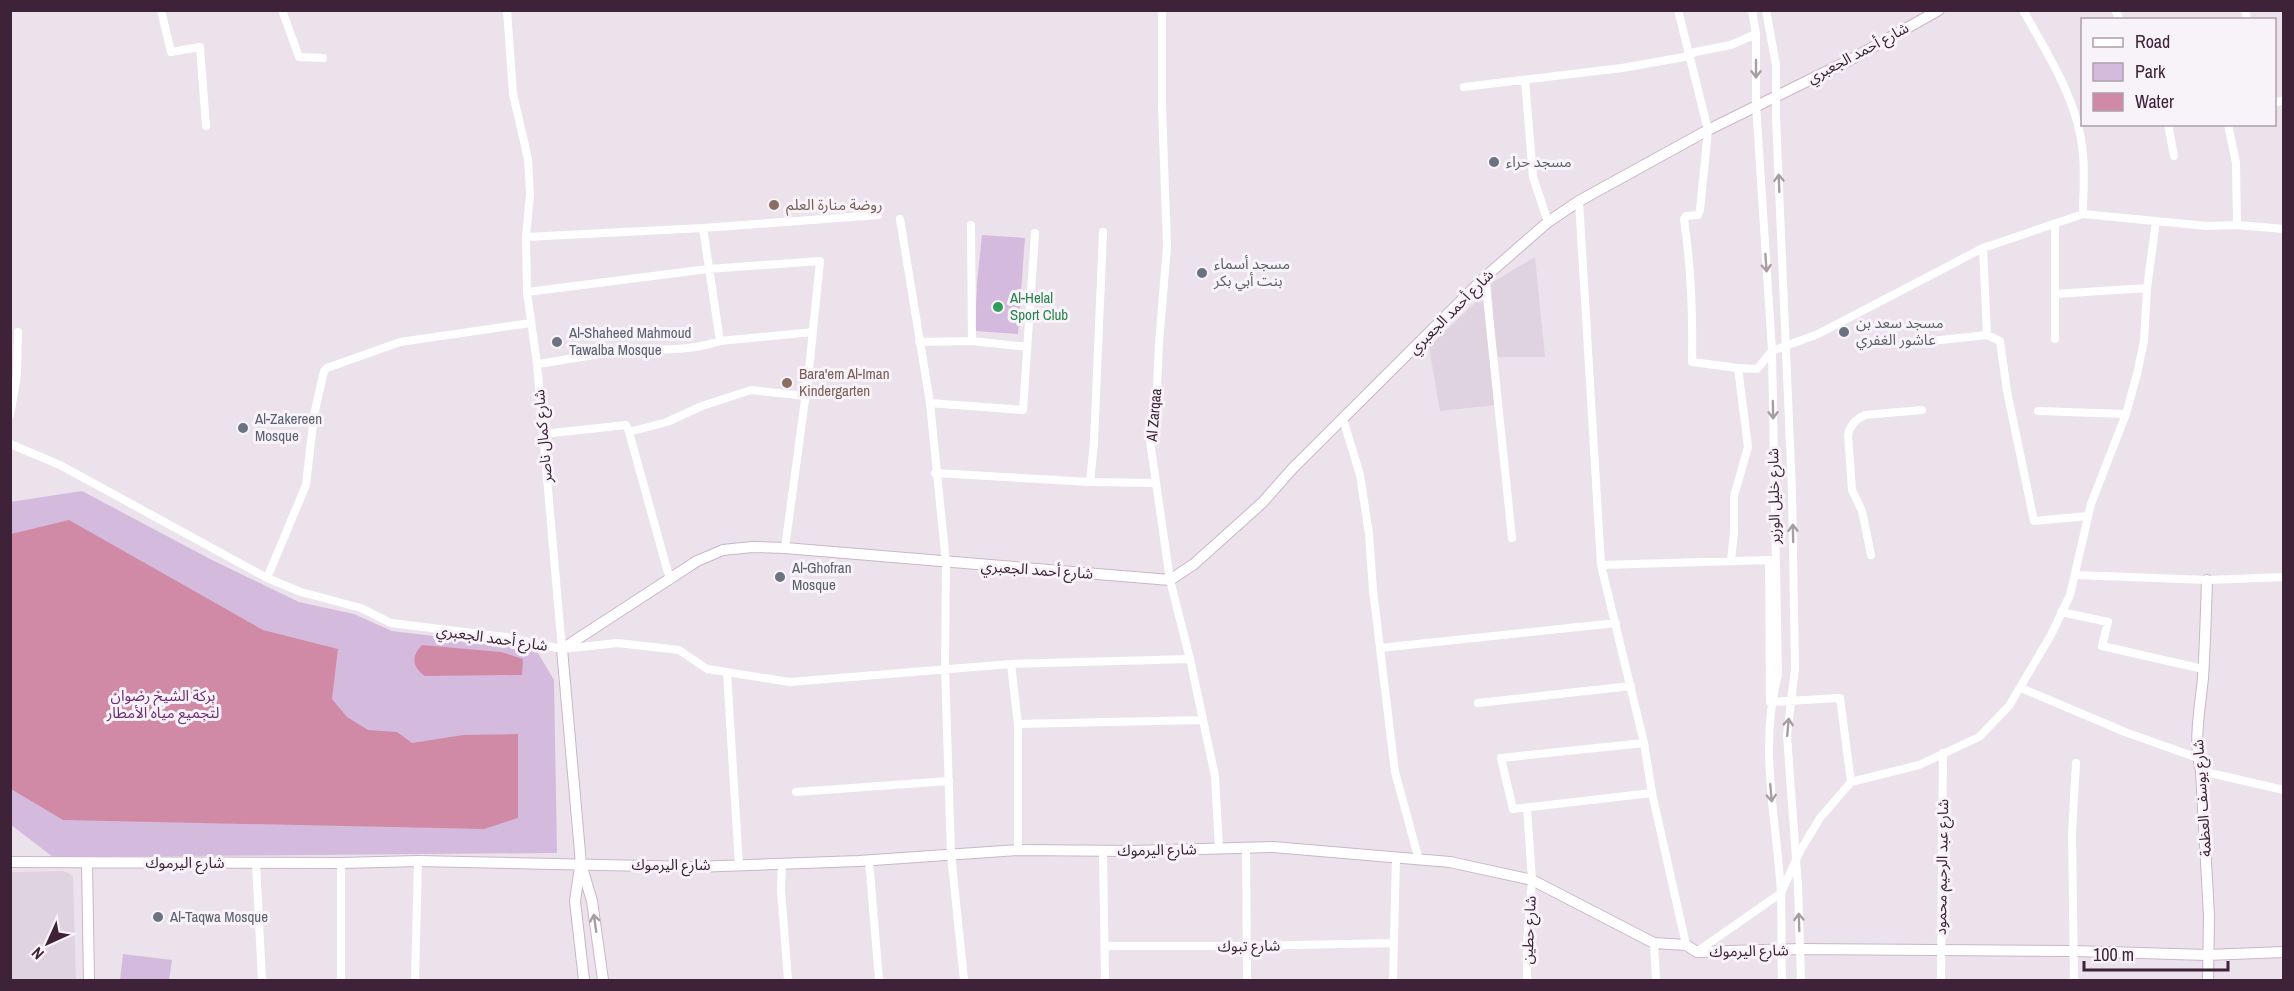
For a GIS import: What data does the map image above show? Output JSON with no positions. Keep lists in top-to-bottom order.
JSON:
{
  "streets": {
    "street": [
      "شارع أحمد الجعبري",
      "Al Zarqaa",
      "شارع كمال ناصر",
      "شارع خليل الوزير",
      "شارع يوسف العظمة",
      "شارع اليرموك",
      "شارع عبد الرحيم محمود",
      "شارع حطين",
      "شارع تبوك"
    ]
  },
  "crossings": [
    ["شارع أحمد الجعبري", "Al Zarqaa"],
    ["شارع أحمد الجعبري", "شارع كمال ناصر"],
    ["شارع أحمد الجعبري", "شارع خليل الوزير"],
    ["Al Zarqaa", "شارع اليرموك"],
    ["شارع كمال ناصر", "شارع اليرموك"],
    ["شارع خليل الوزير", "شارع اليرموك"],
    ["شارع يوسف العظمة", "شارع اليرموك"],
    ["شارع اليرموك", "شارع عبد الرحيم محمود"],
    ["شارع اليرموك", "شارع حطين"]
  ],
  "parks": ["بركة الشيخ رضوان لتجميع مياه الأمطار"],
  "places": [
    "مسجد حراء",
    "روضة منارة العلم",
    "مسجد أسماء بنت أبي بكر",
    "Al-Helal Sport Club",
    "مسجد سعد بن عاشور الغفري",
    "Al-Shaheed Mahmoud Tawalba Mosque",
    "Bara'em Al-Iman Kindergarten",
    "Al-Zakereen Mosque",
    "Al-Ghofran Mosque",
    "Al-Taqwa Mosque"
  ],
  "legend": ["Road", "Park", "Water"],
  "scale_bar": "100 m",
  "north": "bottom left"
}
